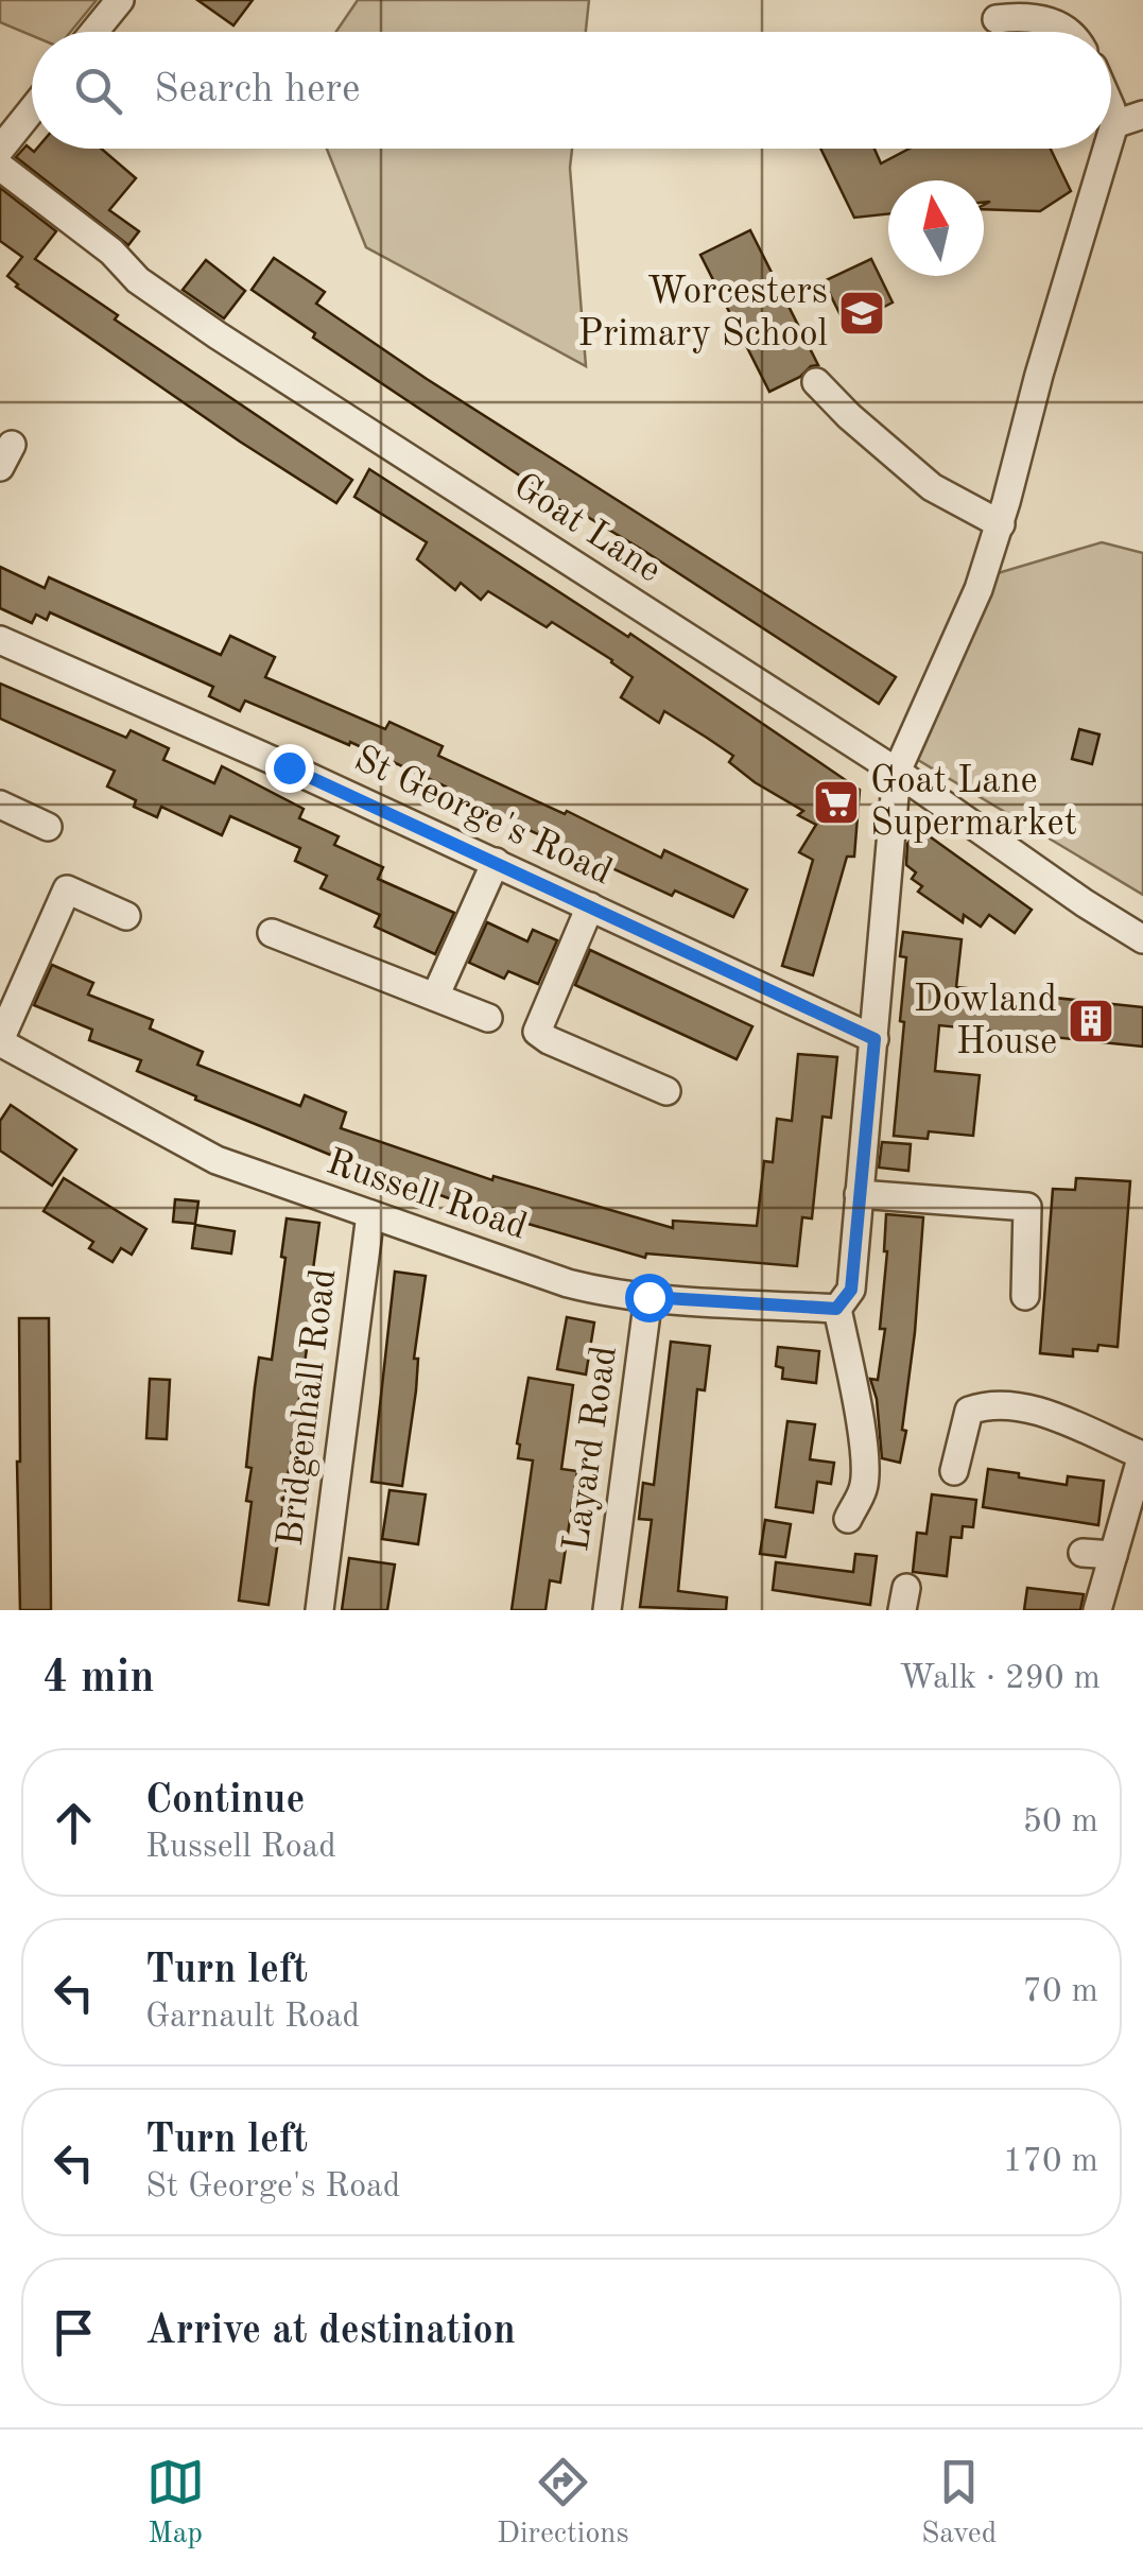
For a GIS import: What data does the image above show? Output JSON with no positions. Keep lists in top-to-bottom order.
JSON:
{
  "streets": {
    "street": [
      "Goat Lane",
      "St George's Road",
      "Russell Road",
      "Bridgenhall Road",
      "Layard Road"
    ]
  },
  "crossings": [
    ["Russell Road", "Bridgenhall Road"],
    ["Russell Road", "Layard Road"]
  ],
  "places": {
    "school or university": ["Worcesters Primary School"],
    "supermarket": ["Goat Lane Supermarket"],
    "building": ["Dowland House"]
  },
  "north": "top",
  "page": {
    "search": "Search here",
    "heading": ["4 min", "Walk · 290 m"],
    "list": [
      ["Continue", "Russell Road", "50 m"],
      ["Turn left", "Garnault Road", "70 m"],
      ["Turn left", "St George's Road", "170 m"],
      "Arrive at destination"
    ],
    "nav": ["Map", "Directions", "Saved"]
  }
}
